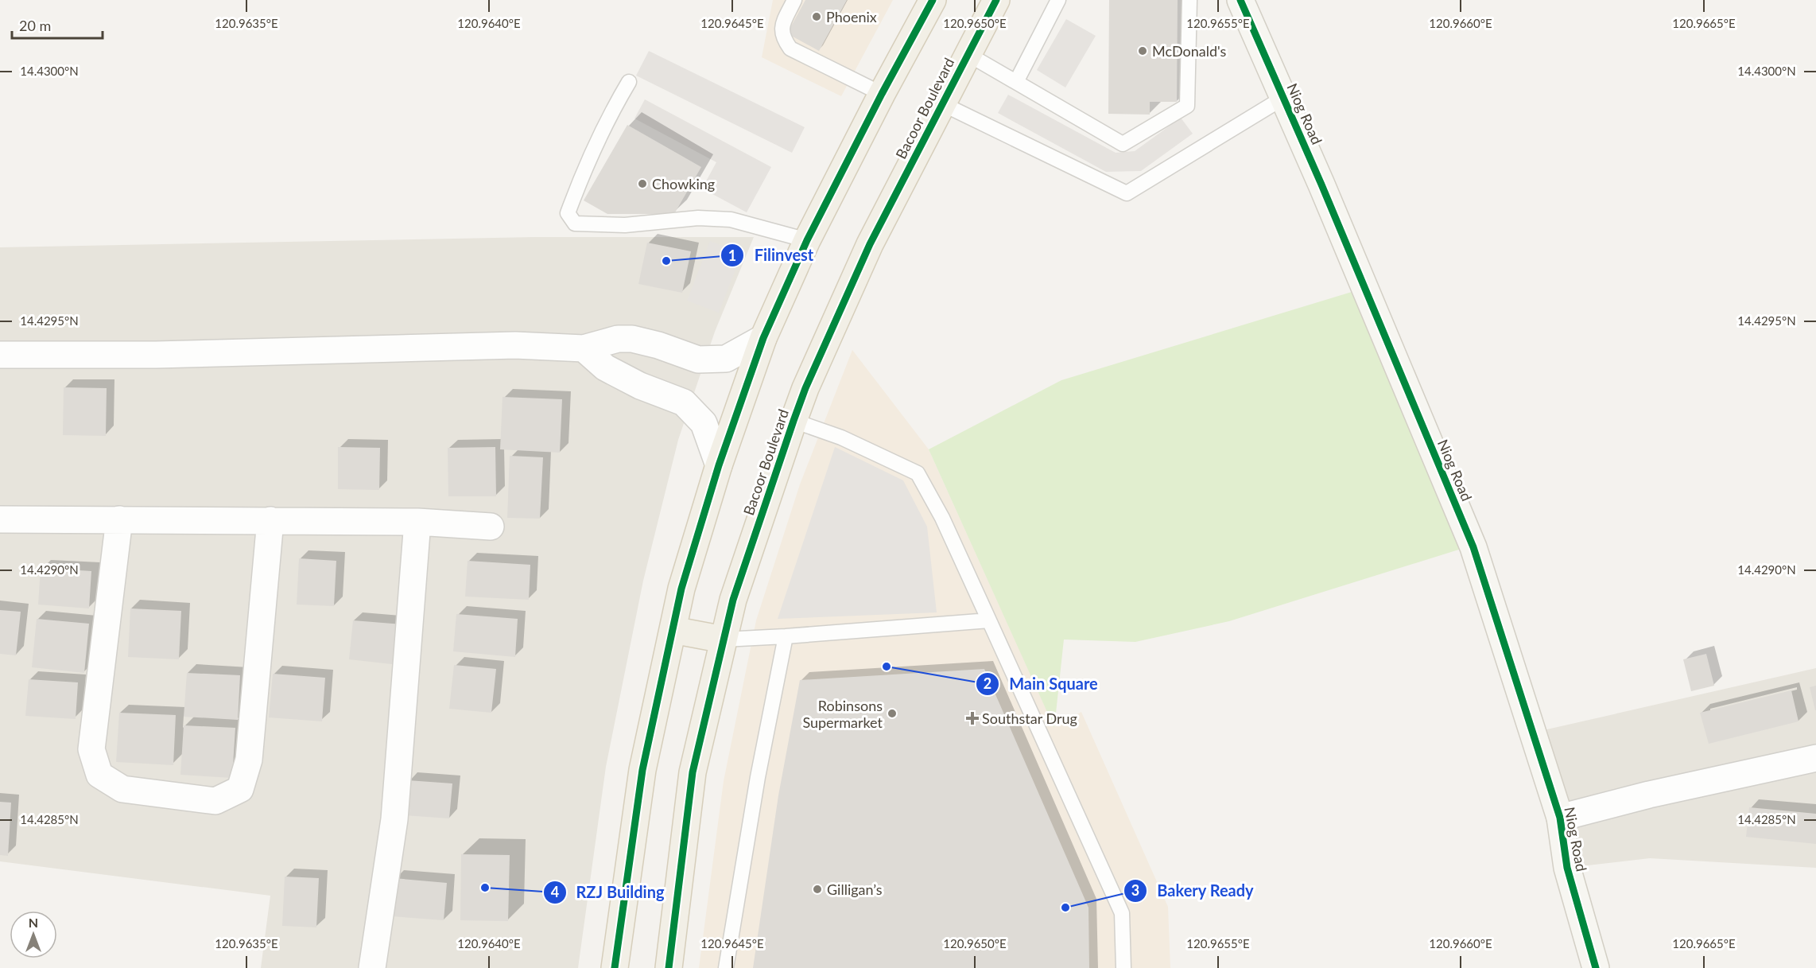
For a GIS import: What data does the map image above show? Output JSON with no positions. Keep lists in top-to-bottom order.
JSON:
{
  "streets": {
    "main road": ["Bacoor Boulevard"],
    "street": ["Niog Road"]
  },
  "places": {
    "other": [
      "Phoenix",
      "McDonald's",
      "Chowking",
      "Filinvest",
      "Main Square",
      "Robinsons Supermarket",
      "RZJ Building",
      "Gilligan’s",
      "Bakery Ready"
    ],
    "health": ["Southstar Drug"]
  },
  "scale_bar": "20 m",
  "north": "top",
  "coordinates": [
    "120.9635°E",
    "120.9640°E",
    "120.9645°E",
    "120.9650°E",
    "120.9655°E",
    "120.9660°E",
    "120.9665°E",
    "14.4300°N",
    "14.4295°N",
    "14.4290°N",
    "14.4285°N"
  ]
}
